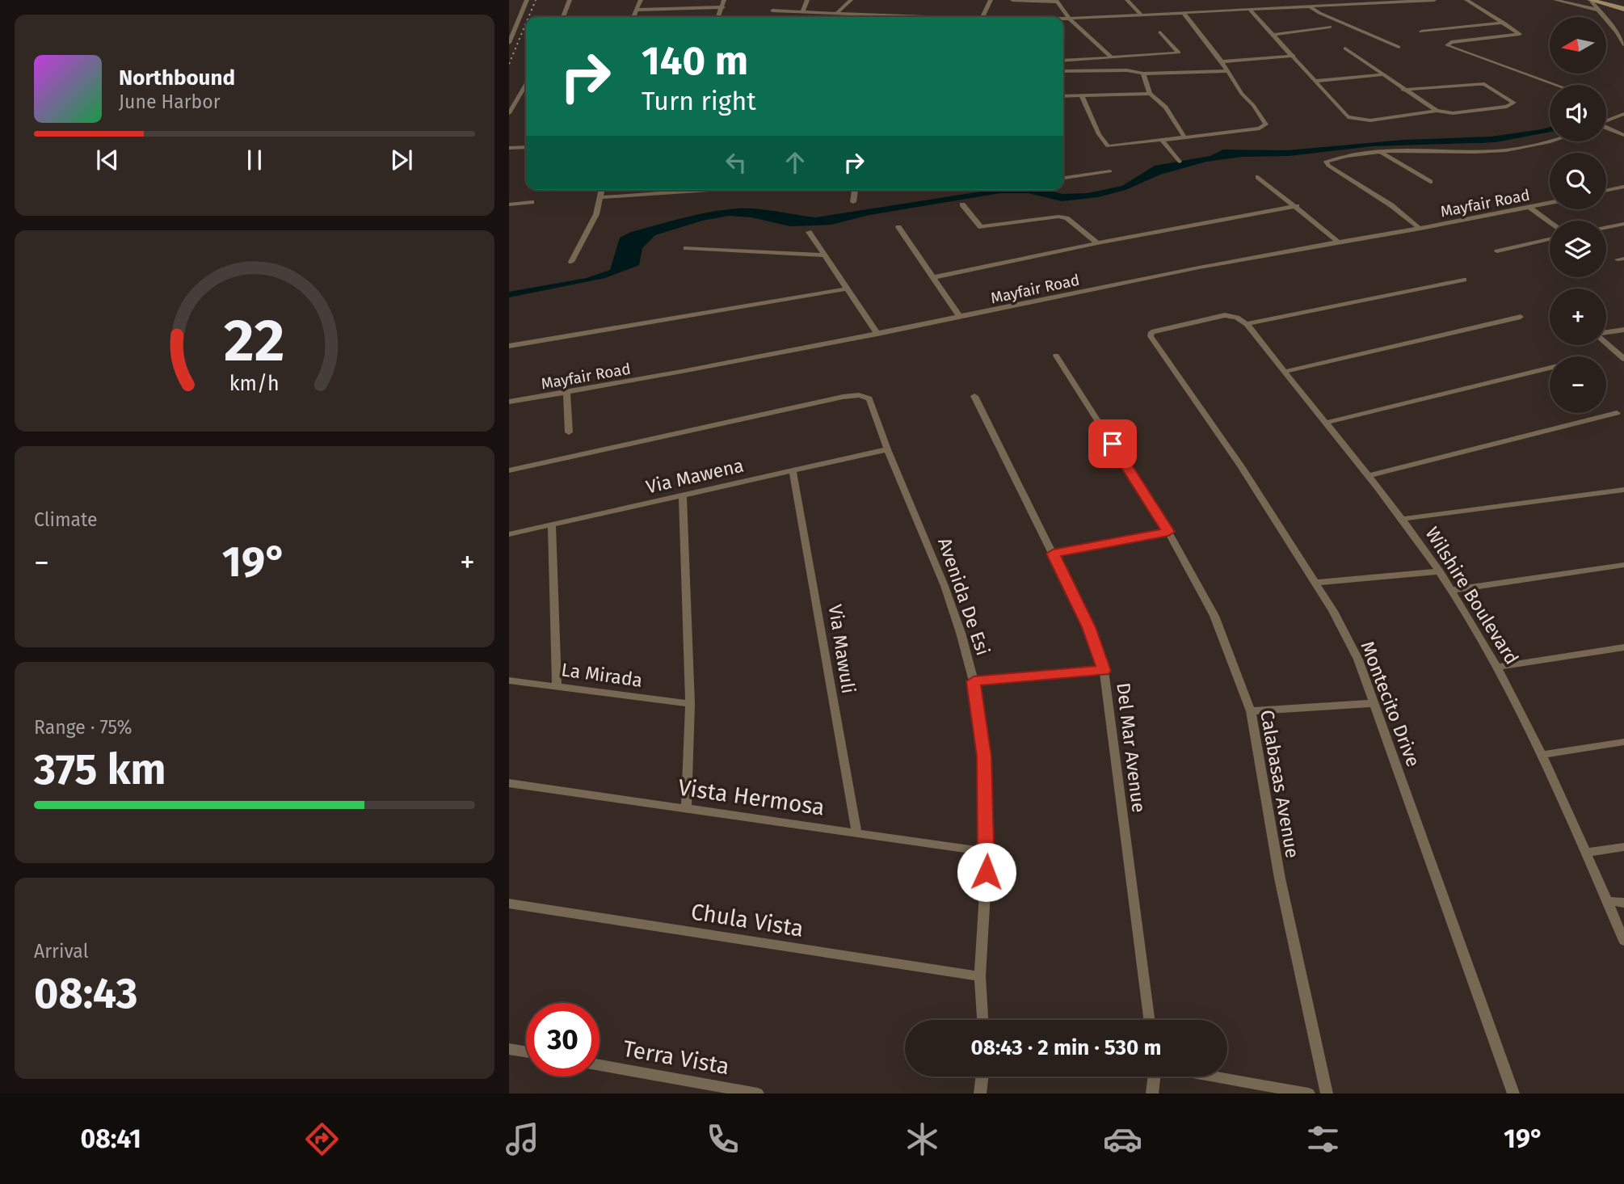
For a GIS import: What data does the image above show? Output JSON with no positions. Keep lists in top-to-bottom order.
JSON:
{
  "streets": {
    "street": [
      "Mayfair Road",
      "Via Mawena",
      "Wilshire Boulevard",
      "Avenida De Esi",
      "Via Mawuli",
      "La Mirada",
      "Montecito Drive",
      "Del Mar Avenue",
      "Calabasas Avenue",
      "Vista Hermosa",
      "Chula Vista",
      "Terra Vista"
    ]
  },
  "crossings": [
    ["Via Mawena", "Avenida De Esi"],
    ["Via Mawena", "Via Mawuli"],
    ["Wilshire Boulevard", "Montecito Drive"],
    ["Avenida De Esi", "Vista Hermosa"],
    ["Avenida De Esi", "Chula Vista"],
    ["Via Mawuli", "Vista Hermosa"]
  ],
  "north": "left",
  "page": {
    "map_buttons": ["+", "−"],
    "turn": ["140 m", "Turn right"],
    "song": ["Northbound", "June Harbor"],
    "tile": [
      "Climate",
      ["Range · 75%", "375 km"],
      ["Arrival", "08:43"]
    ],
    "heat": ["−", "19°", "+"],
    "limit": "30",
    "trip": "08:43 · 2 min · 530 m",
    "tabs": ["08:41", "19°"],
    "gauge": ["22", "km/h"]
  }
}
